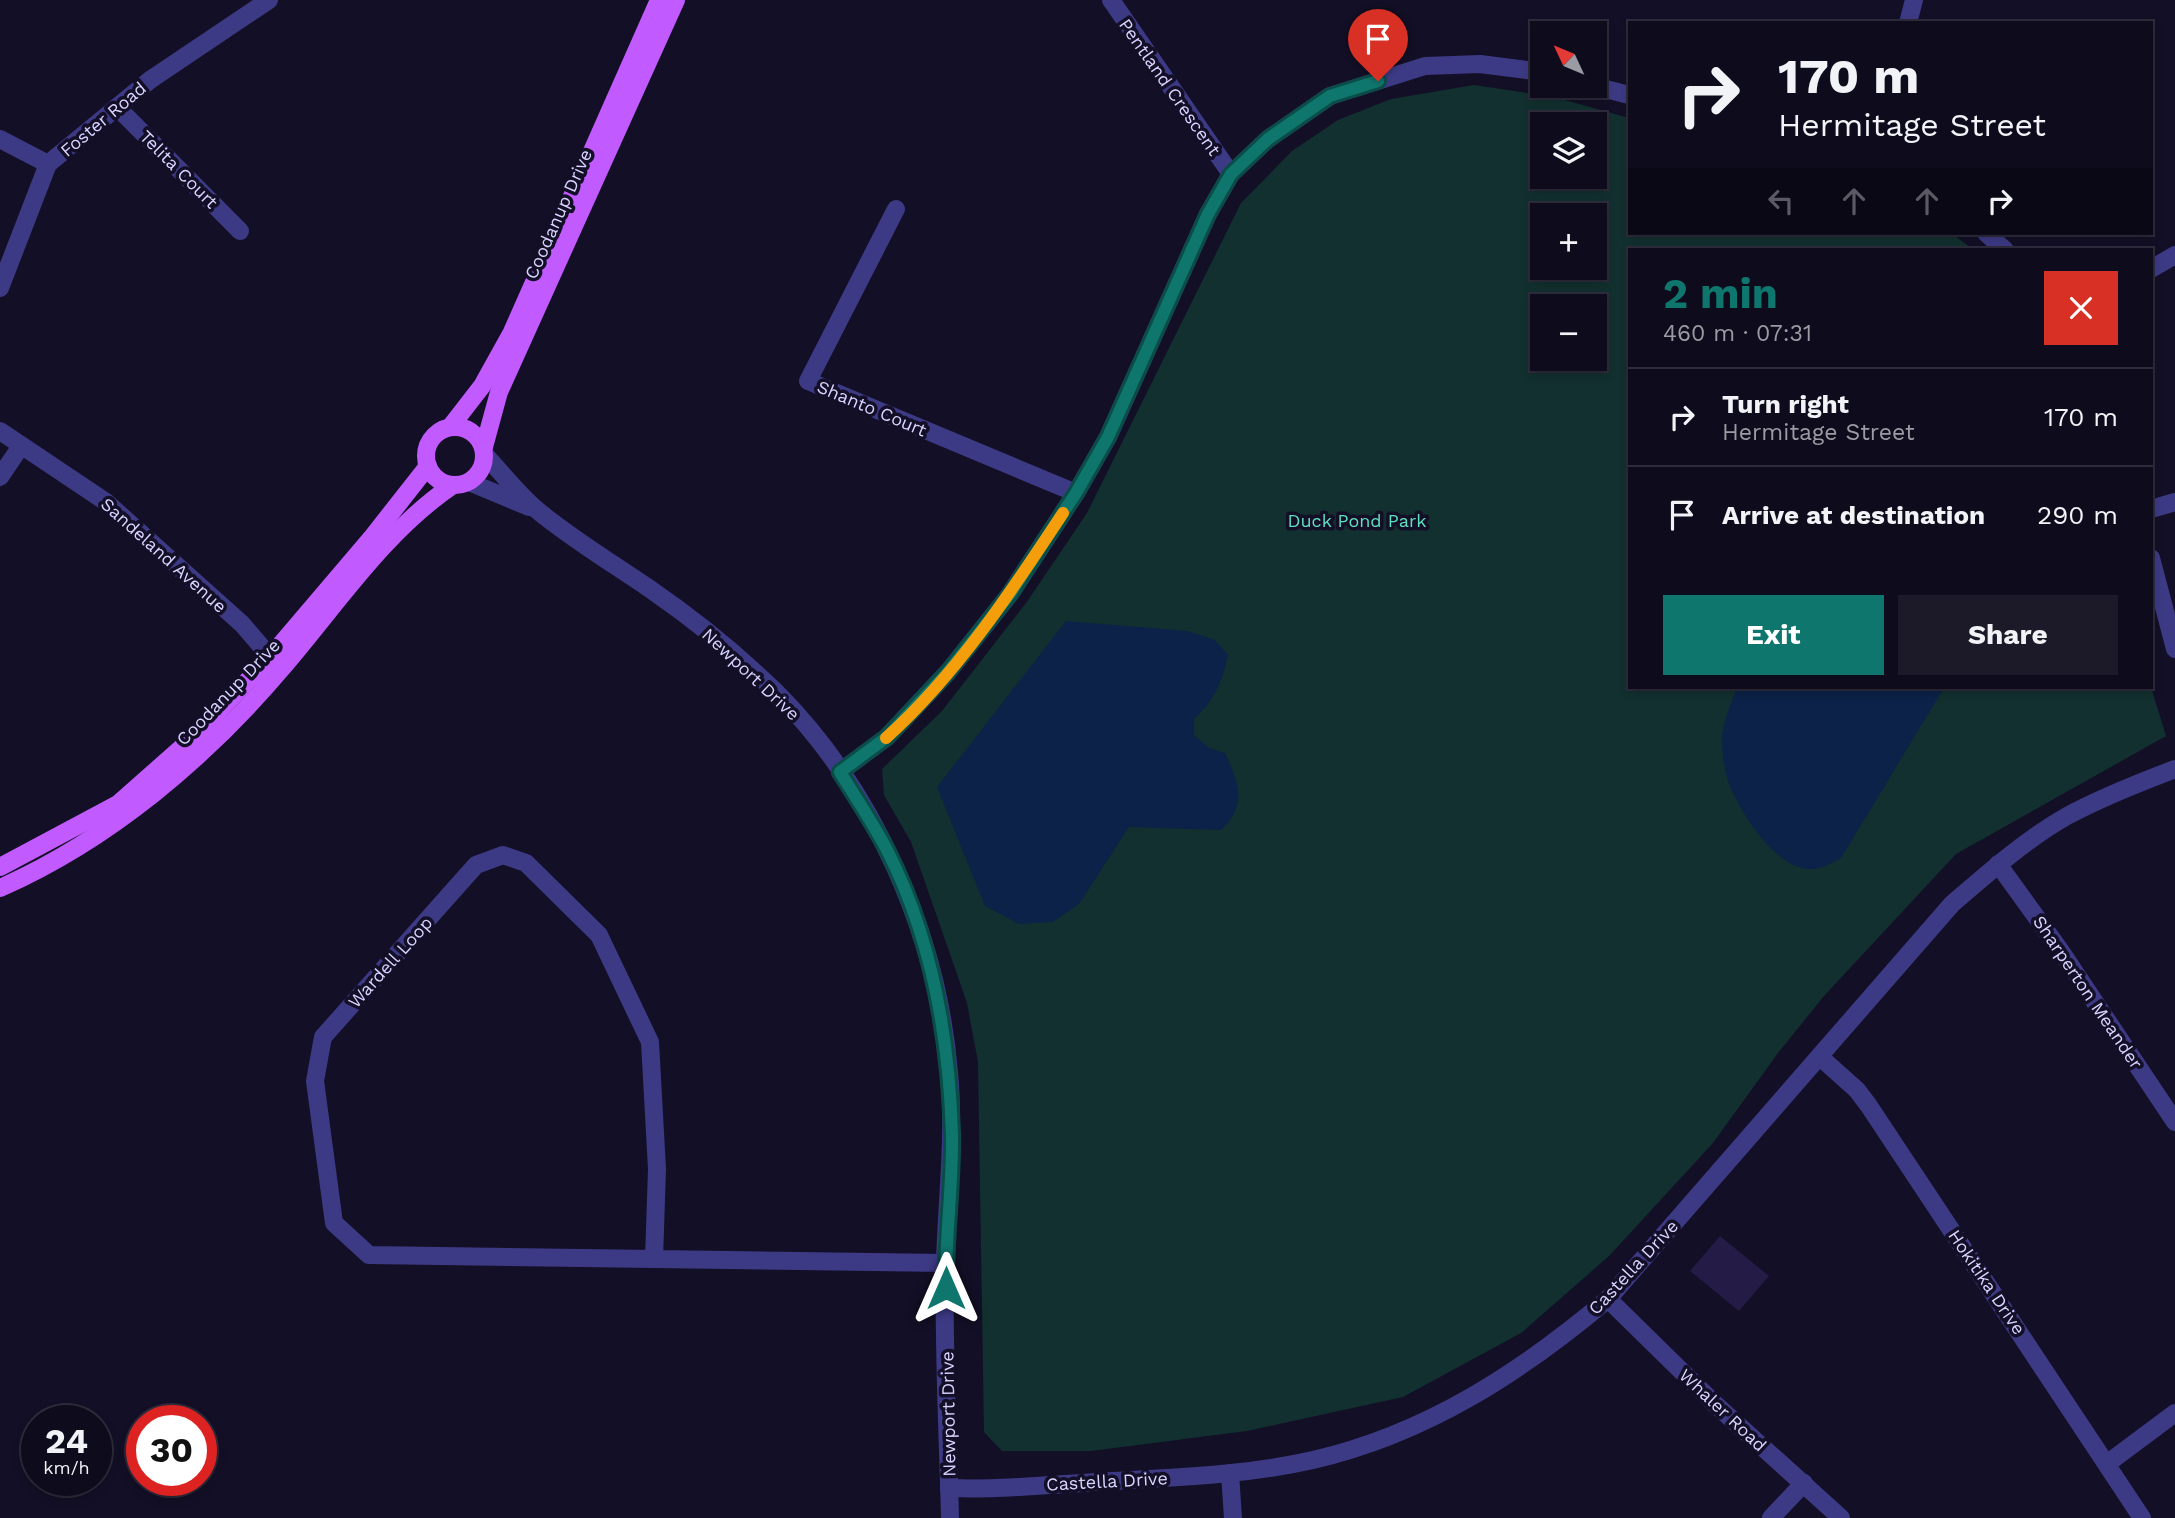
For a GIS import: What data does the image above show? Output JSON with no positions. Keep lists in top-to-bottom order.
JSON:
{
  "streets": {
    "main road": ["Coodanup Drive"],
    "street": [
      "Pentland Crescent",
      "Foster Road",
      "Telita Court",
      "Shanto Court",
      "Sandeland Avenue",
      "Newport Drive",
      "Wardell Loop",
      "Sharperton Meander",
      "Castella Drive",
      "Hokitika Drive",
      "Whaler Road"
    ]
  },
  "crossings": [
    ["Foster Road", "Telita Court"],
    ["Coodanup Drive", "Sandeland Avenue"],
    ["Coodanup Drive", "Newport Drive"],
    ["Newport Drive", "Wardell Loop"],
    ["Newport Drive", "Castella Drive"],
    ["Sharperton Meander", "Castella Drive"],
    ["Castella Drive", "Hokitika Drive"],
    ["Castella Drive", "Whaler Road"]
  ],
  "parks": ["Duck Pond Park"],
  "north": "top left",
  "page": {
    "map_buttons": ["+", "−"],
    "turn": ["170 m", "Hermitage Street"],
    "heading": ["2 min", "460 m · 07:31"],
    "list": [
      {
        "name": "Turn right",
        "note": "Hermitage Street",
        "value": "170 m"
      },
      {
        "name": "Arrive at destination",
        "value": "290 m"
      }
    ],
    "buttons": ["Exit", "Share"],
    "speed": "24 km/h",
    "limit": "30"
  }
}
